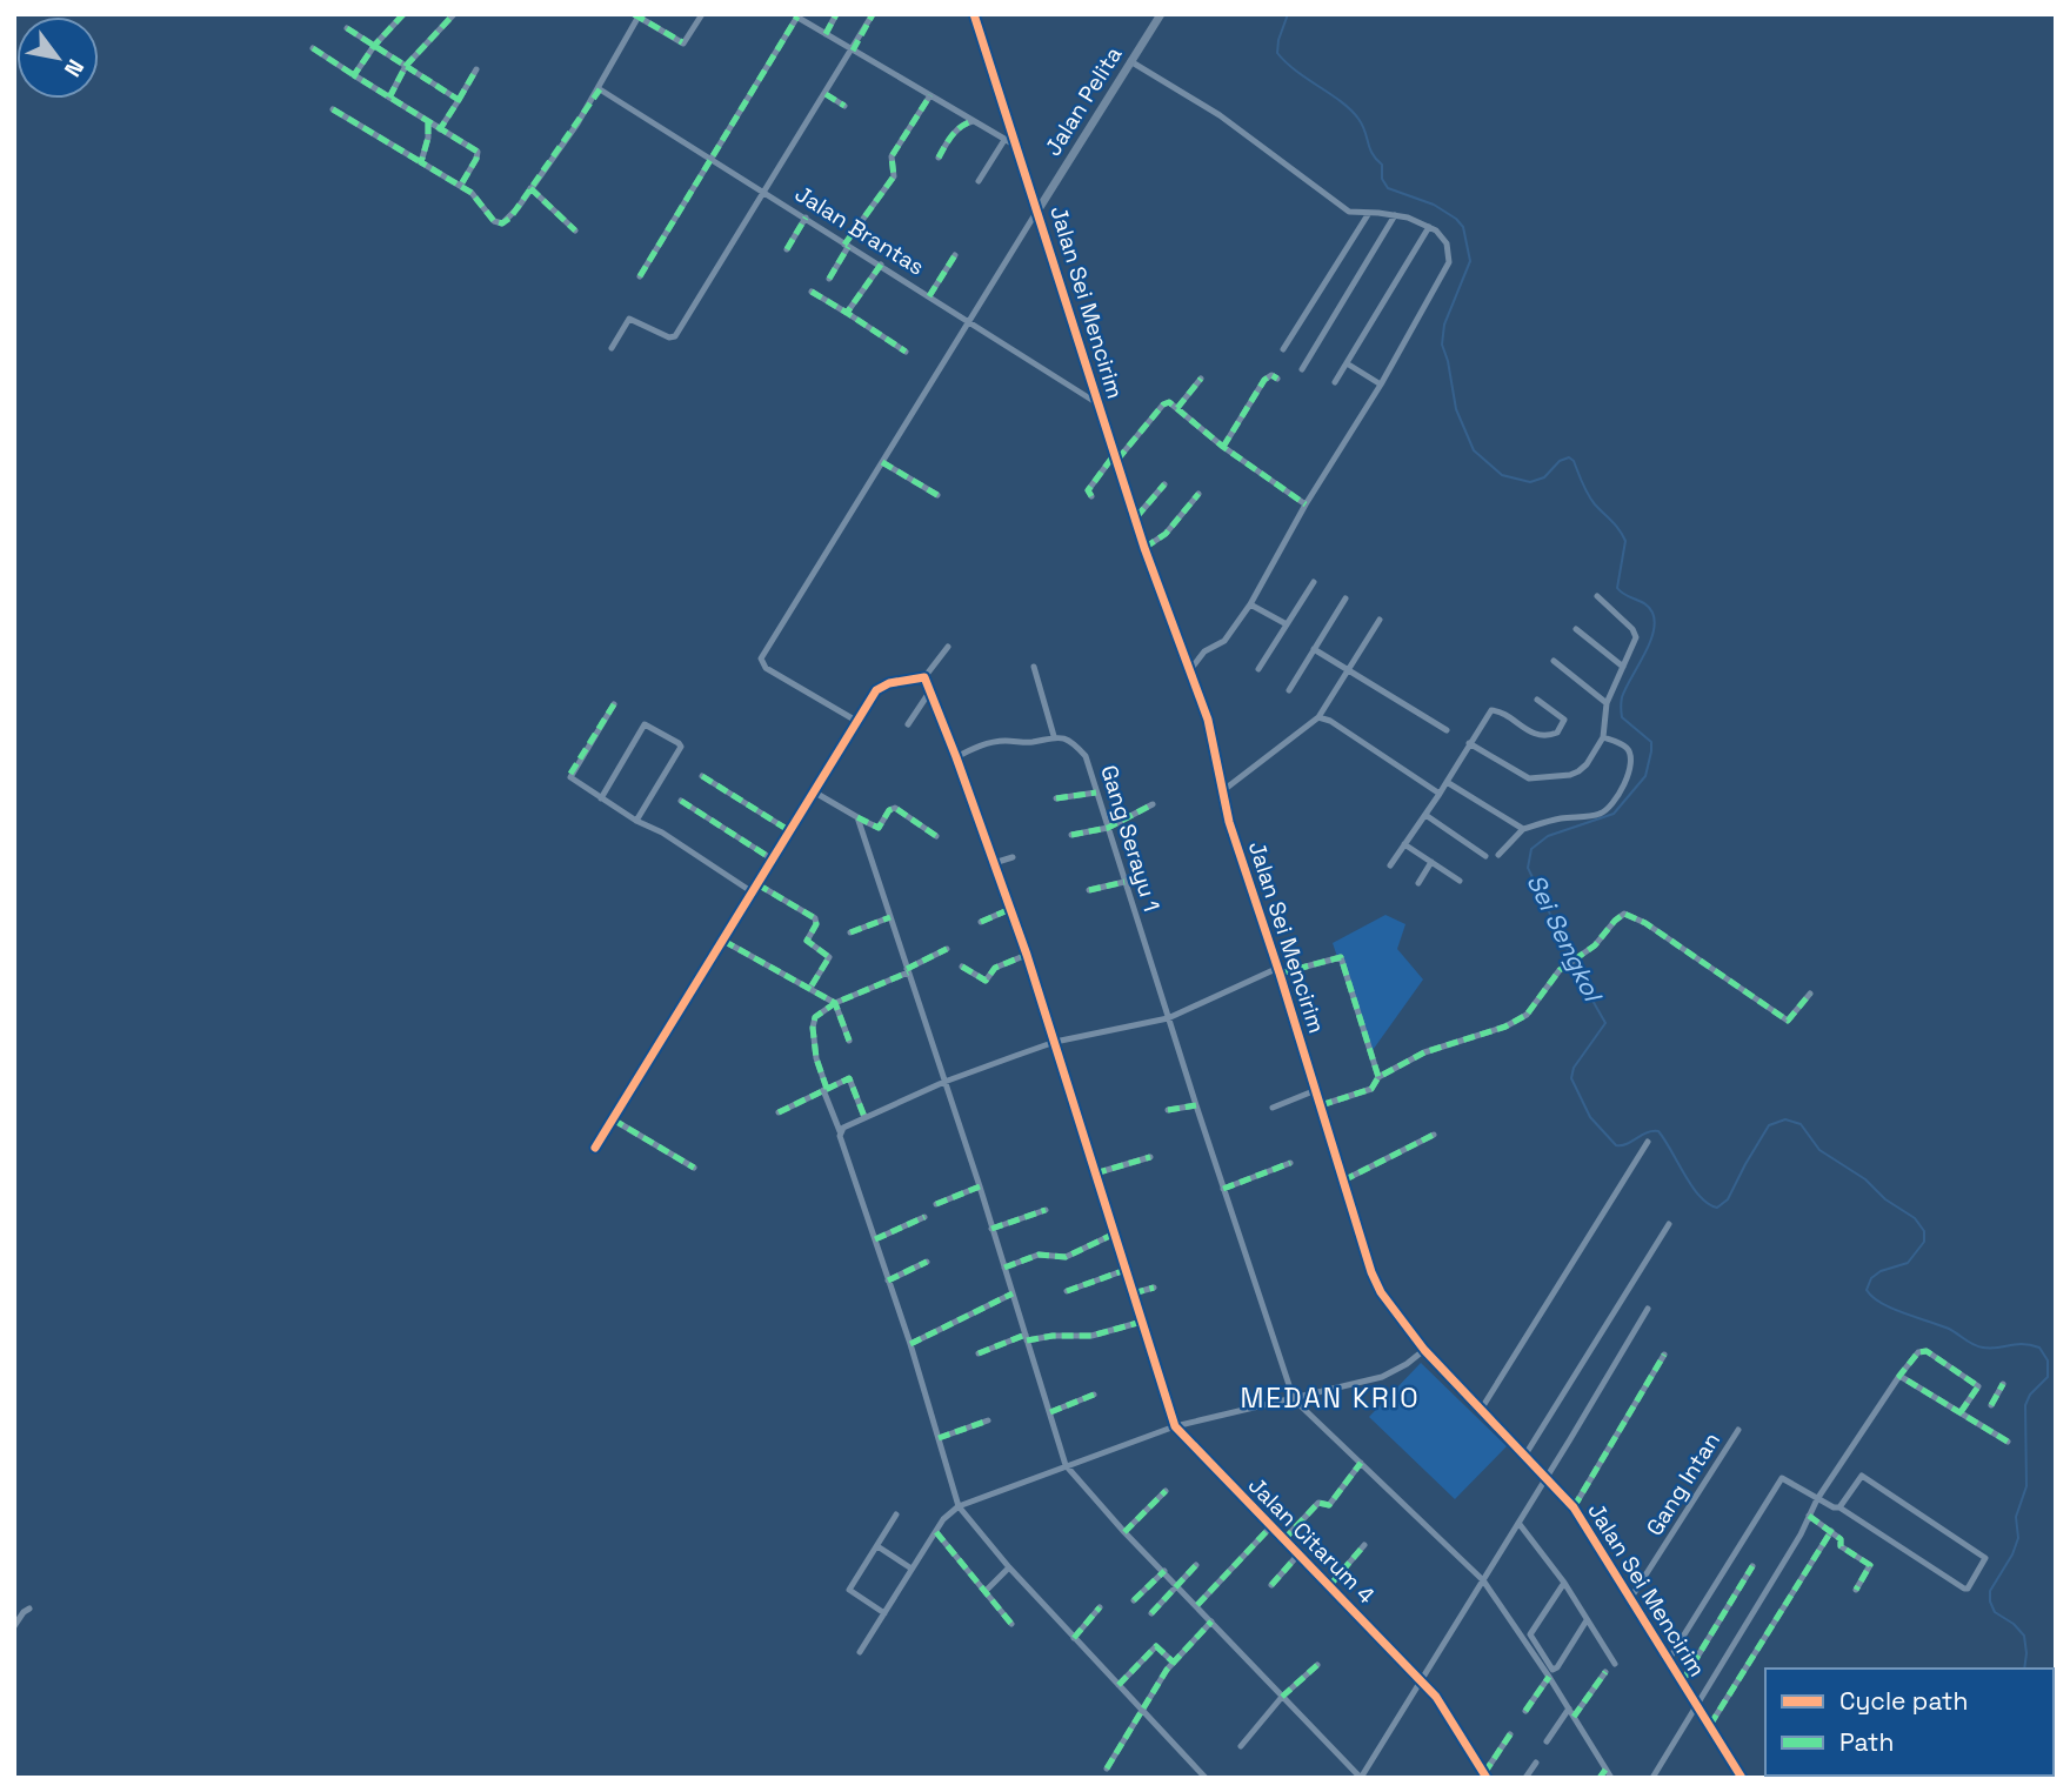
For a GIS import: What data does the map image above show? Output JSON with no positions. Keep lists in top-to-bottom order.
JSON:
{
  "streets": {
    "street": [
      "Jalan Pelita",
      "Jalan Brantas",
      "Jalan Sei Mencirim",
      "Gang Serayu 1",
      "Gang Intan",
      "Jalan Citarum 4"
    ]
  },
  "crossings": [
    ["Jalan Pelita", "Jalan Sei Mencirim"],
    ["Jalan Brantas", "Jalan Sei Mencirim"],
    ["Jalan Sei Mencirim", "Gang Intan"]
  ],
  "districts": ["MEDAN KRIO"],
  "water": ["Sei Sengkol"],
  "legend": ["Cycle path", "Path"],
  "north": "bottom right"
}
